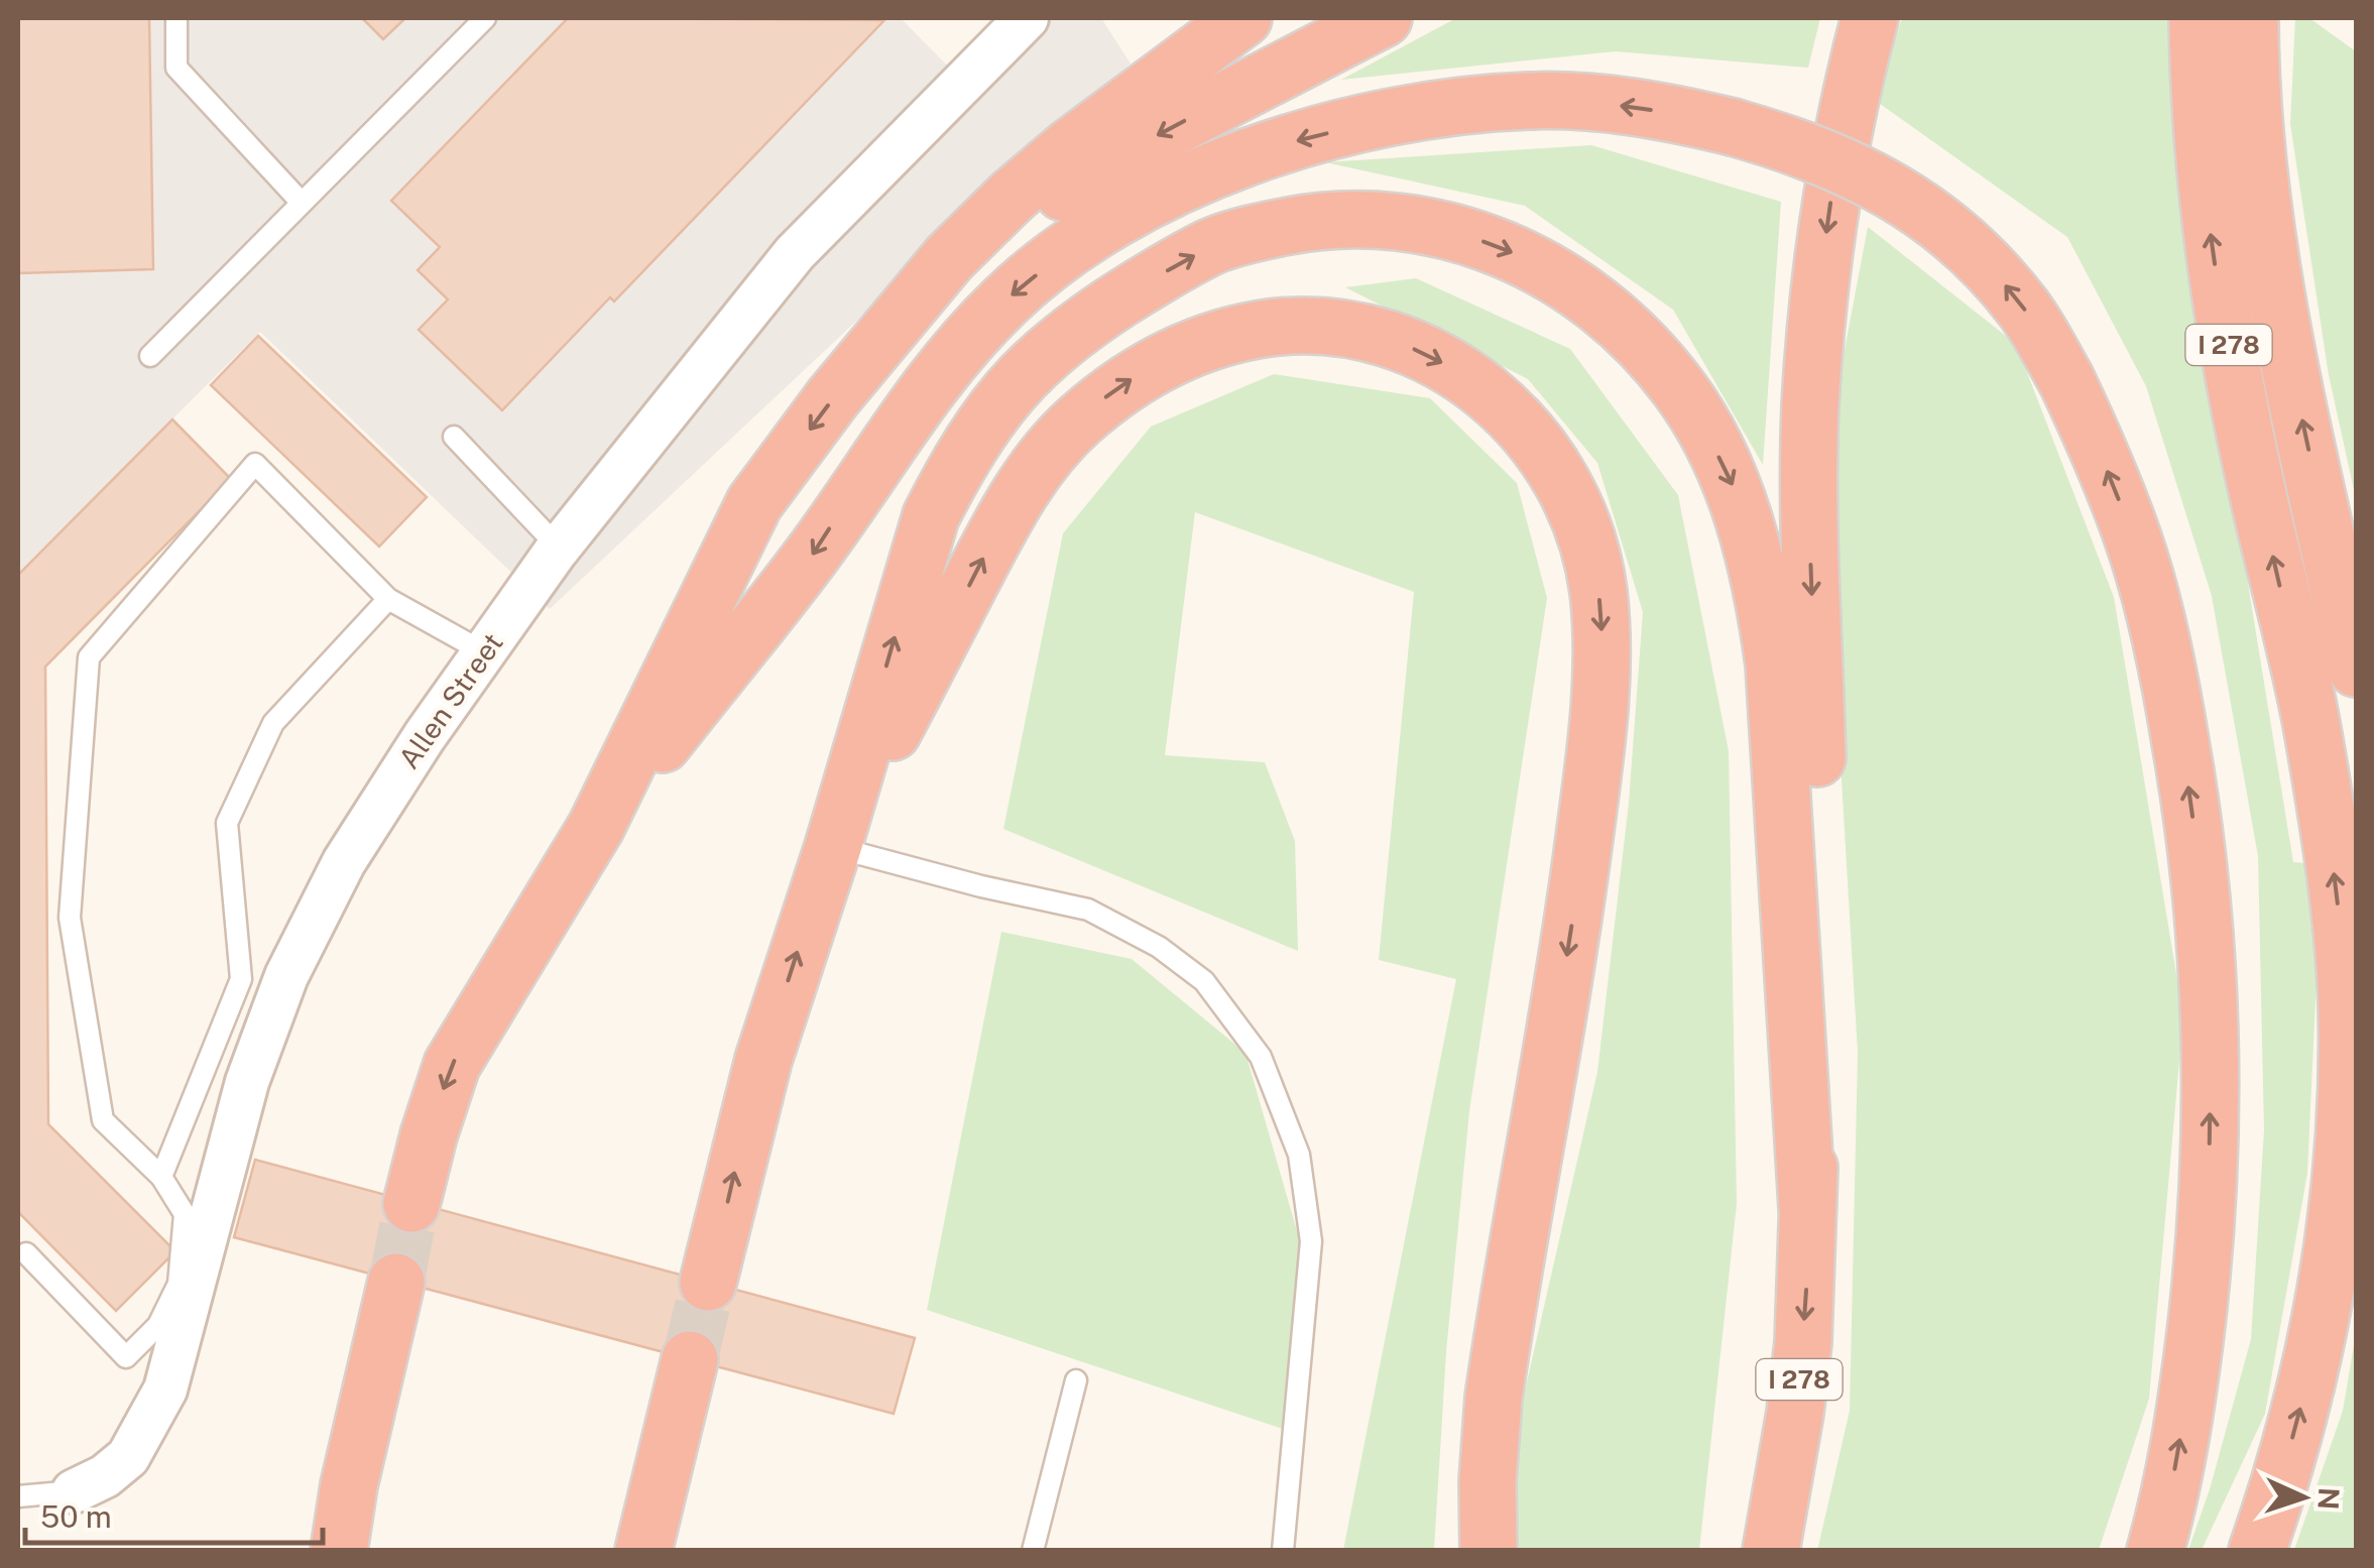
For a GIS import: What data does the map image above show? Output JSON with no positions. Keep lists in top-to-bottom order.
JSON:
{
  "streets": {
    "highway": ["I 278"],
    "street": ["Allen Street"]
  },
  "scale_bar": "50 m",
  "north": "right"
}
